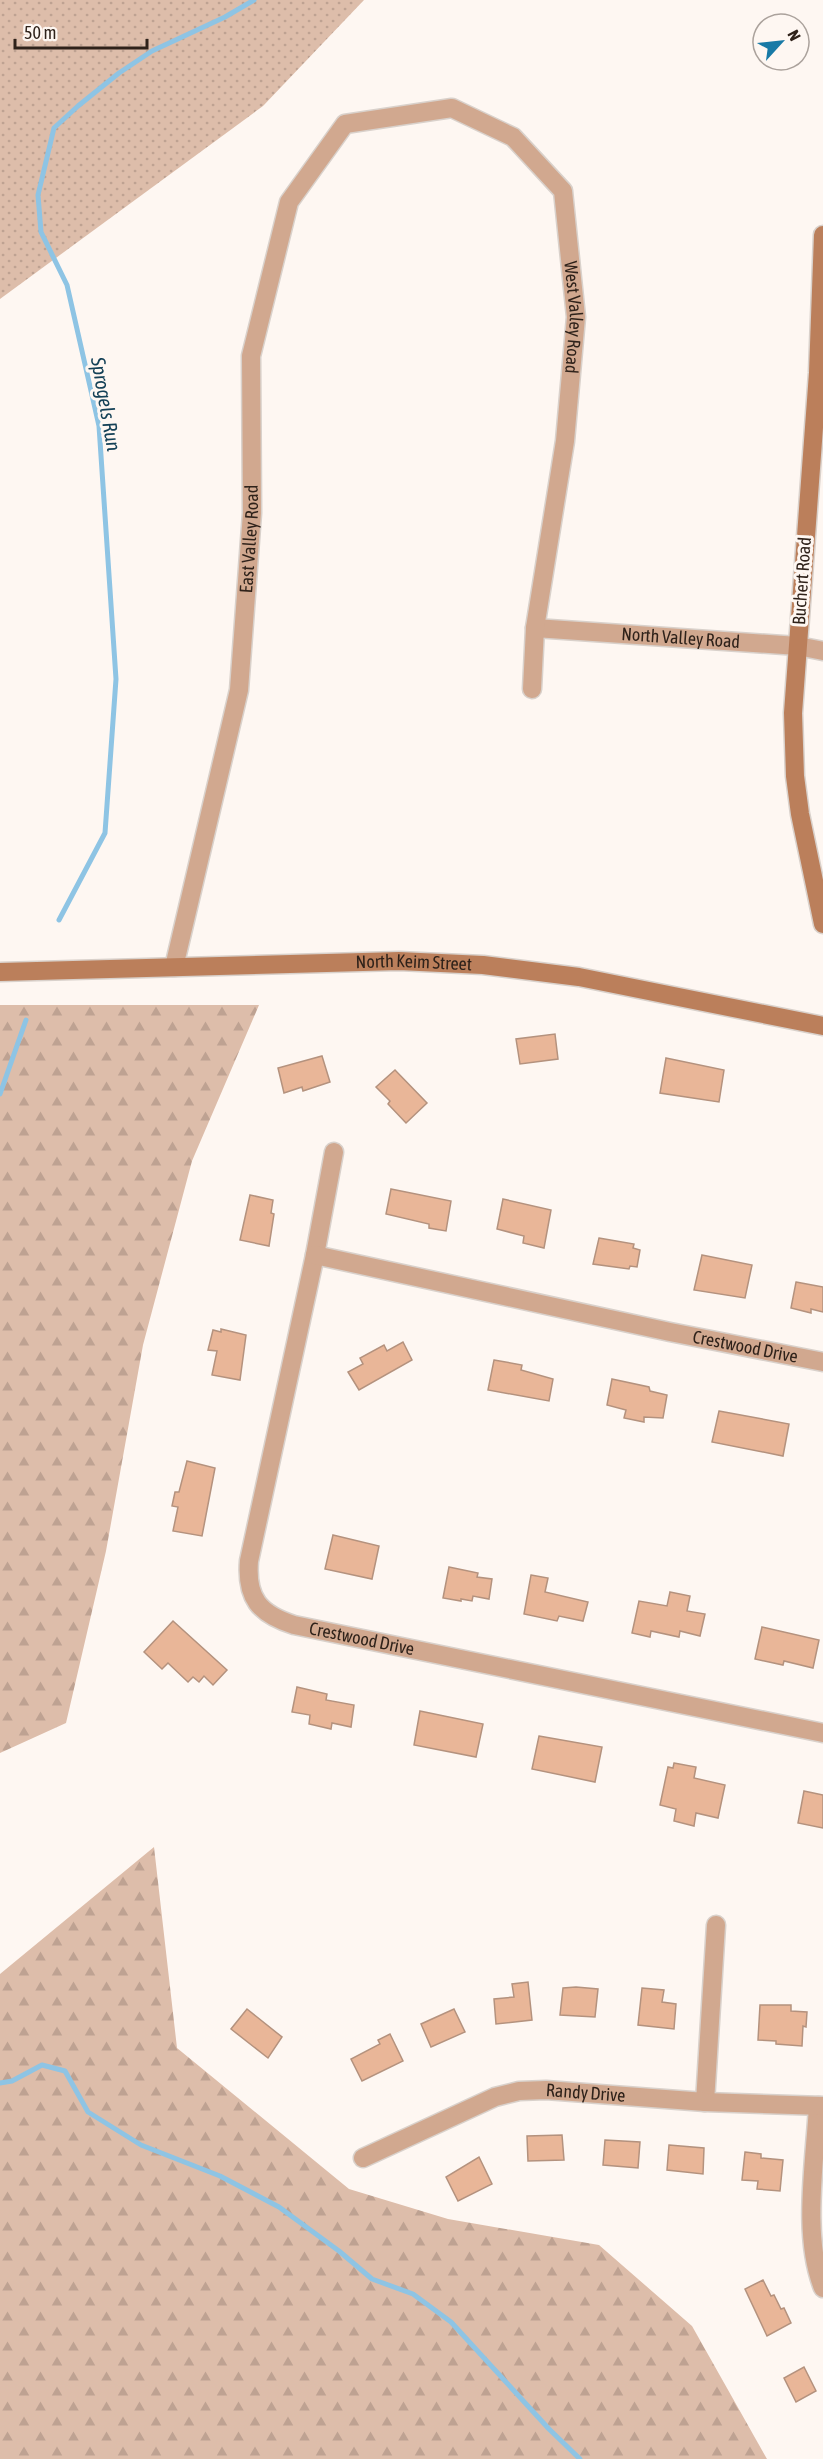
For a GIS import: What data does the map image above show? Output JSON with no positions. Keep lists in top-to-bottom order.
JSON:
{
  "streets": {
    "street": [
      "West Valley Road",
      "East Valley Road",
      "Buchert Road",
      "North Valley Road",
      "North Keim Street",
      "Crestwood Drive",
      "Randy Drive"
    ]
  },
  "crossings": [
    ["West Valley Road", "East Valley Road"],
    ["West Valley Road", "North Valley Road"],
    ["East Valley Road", "North Keim Street"],
    ["Buchert Road", "North Valley Road"]
  ],
  "water": ["Sprogels Run"],
  "scale_bar": "50 m",
  "north": "top right"
}
